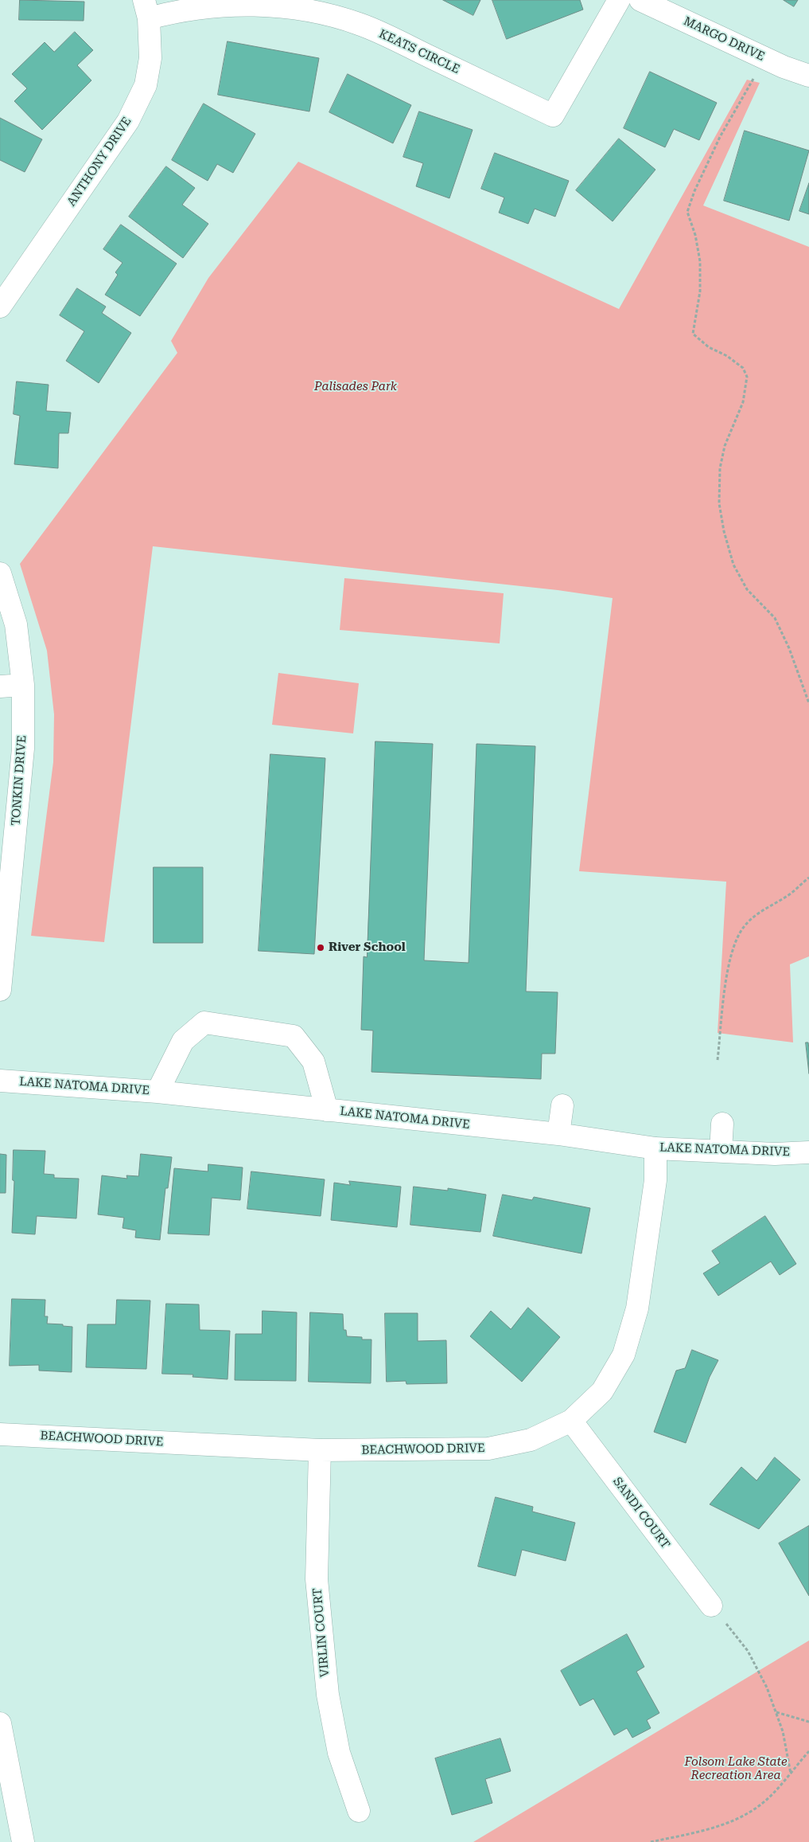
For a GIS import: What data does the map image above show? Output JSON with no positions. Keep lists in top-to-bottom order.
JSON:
{
  "streets": {
    "street": [
      "MARGO DRIVE",
      "KEATS CIRCLE",
      "ANTHONY DRIVE",
      "TONKIN DRIVE",
      "LAKE NATOMA DRIVE",
      "BEACHWOOD DRIVE",
      "SANDI COURT",
      "VIRLIN COURT"
    ]
  },
  "crossings": [
    ["KEATS CIRCLE", "ANTHONY DRIVE"],
    ["LAKE NATOMA DRIVE", "BEACHWOOD DRIVE"],
    ["BEACHWOOD DRIVE", "SANDI COURT"],
    ["BEACHWOOD DRIVE", "VIRLIN COURT"]
  ],
  "parks": ["Palisades Park", "Folsom Lake State Recreation Area"],
  "places": ["River School"]
}
